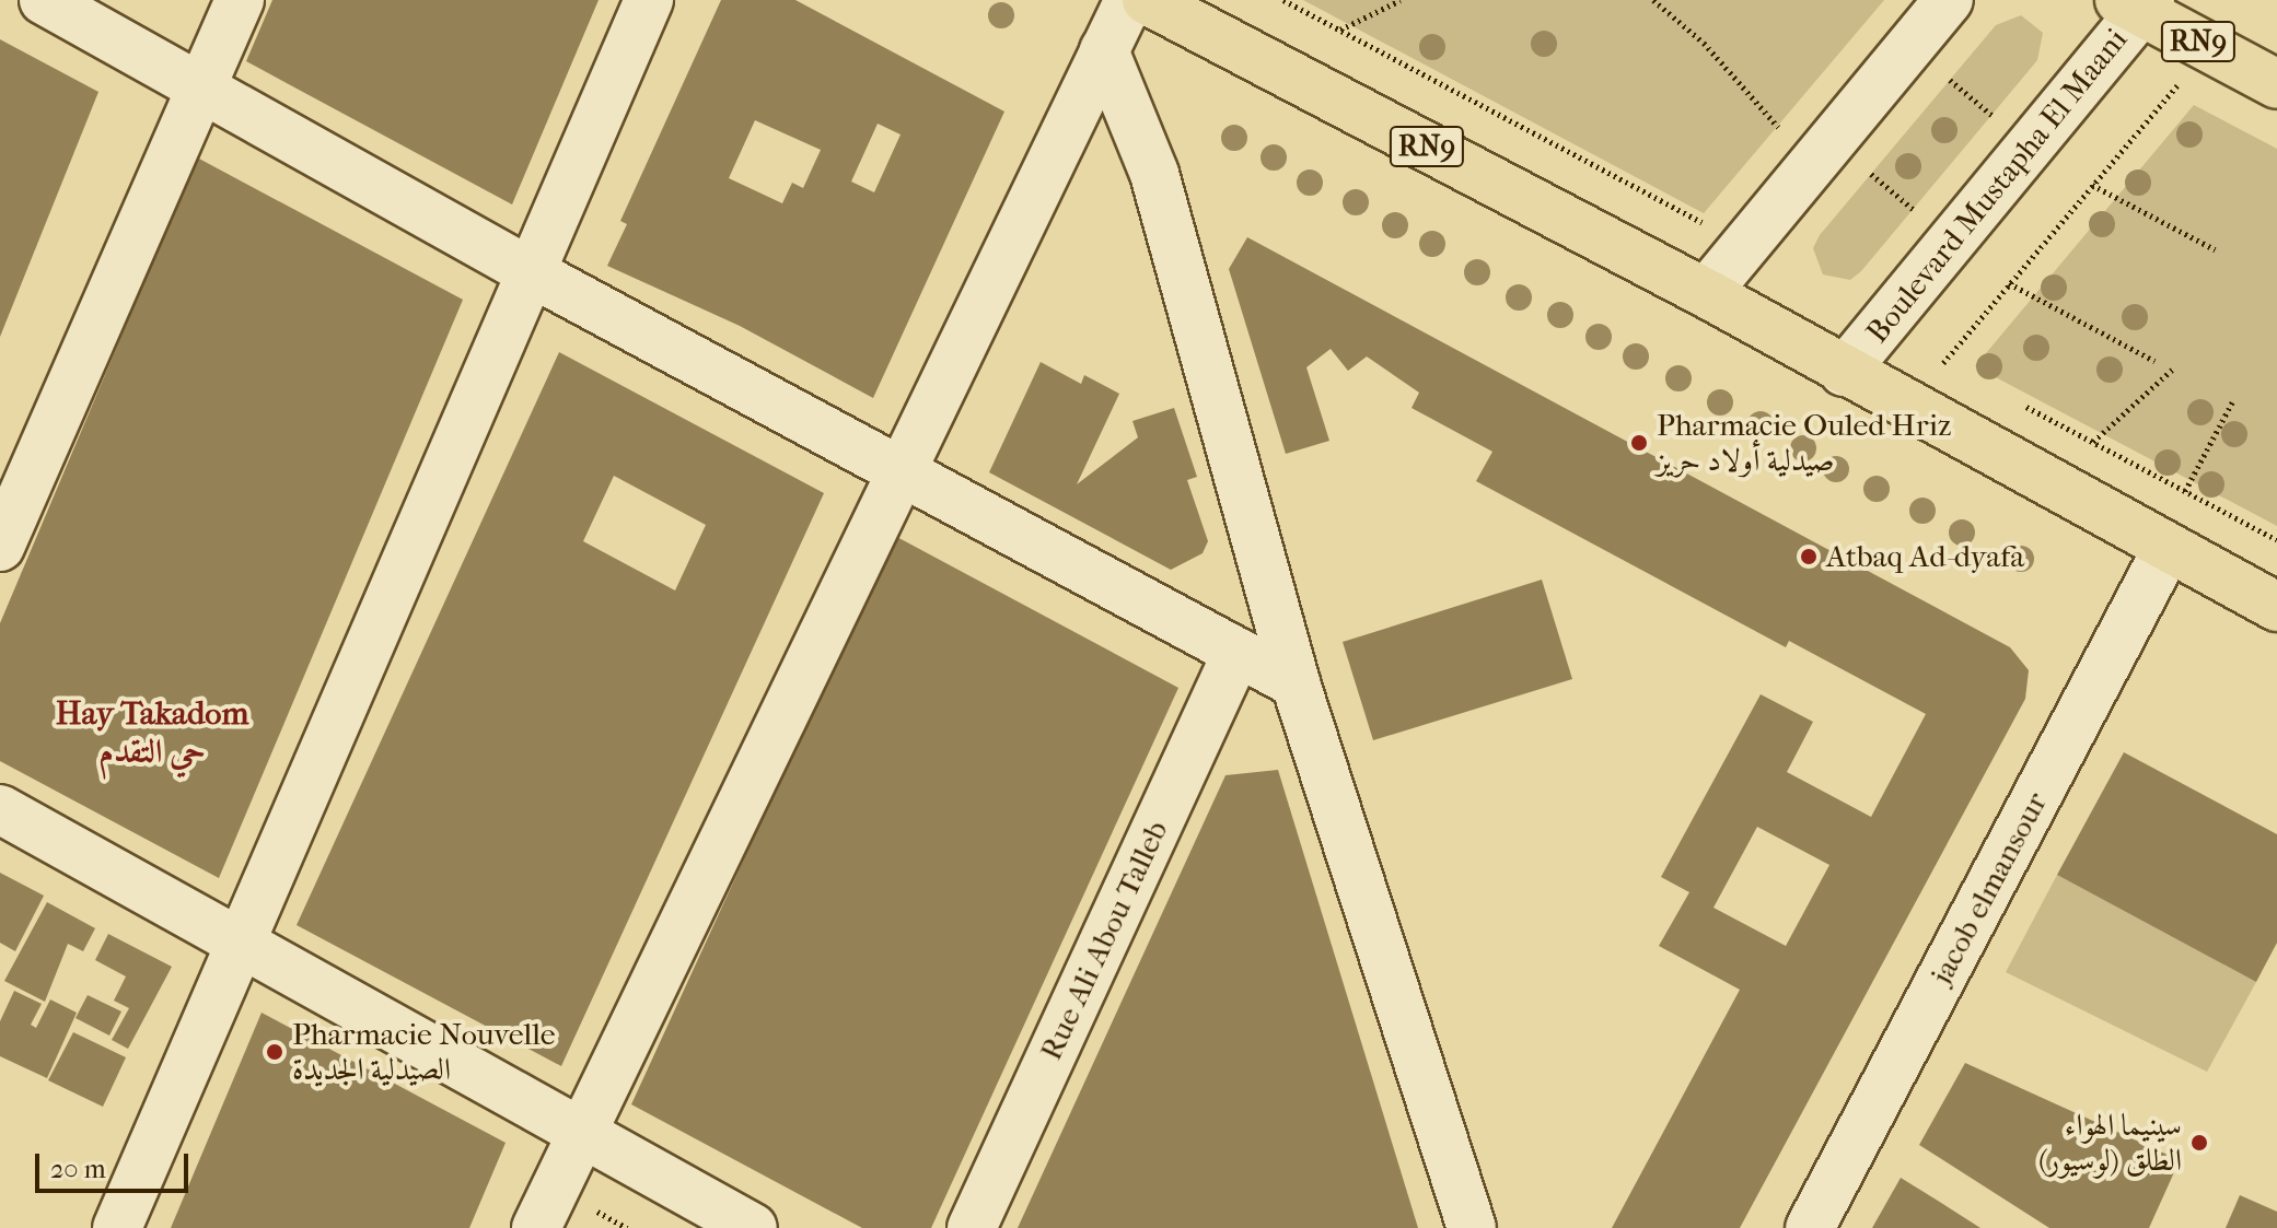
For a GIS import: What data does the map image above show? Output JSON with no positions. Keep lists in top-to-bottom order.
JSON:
{
  "streets": {
    "main road": ["RN9"],
    "street": ["Boulevard Mustapha El Maani", "jacob elmansour", "Rue Ali Abou Talleb"]
  },
  "crossings": [
    ["RN9", "Boulevard Mustapha El Maani"],
    ["RN9", "jacob elmansour"]
  ],
  "districts": ["Hay Takadom حي التقدم"],
  "places": [
    "Pharmacie Ouled Hriz صيدلية أولاد حريز",
    "Atbaq Ad-dyafa",
    "Pharmacie Nouvelle الصيدلية الجديدة",
    "سينيما الهواء الطلق (لوسيور)"
  ],
  "scale_bar": "20 m"
}
